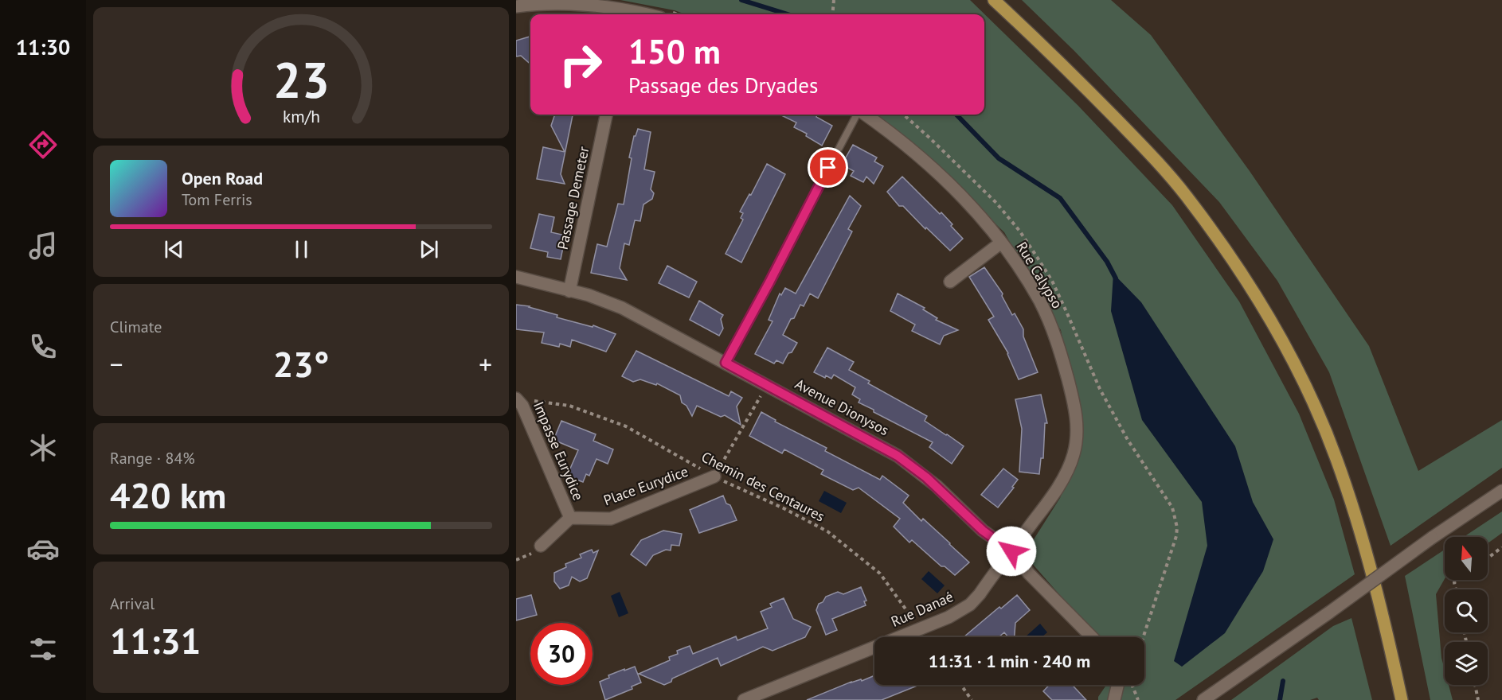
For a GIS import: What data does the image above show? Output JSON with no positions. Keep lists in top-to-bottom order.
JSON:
{
  "streets": {
    "street": [
      "Passage Demeter",
      "Rue Calypso",
      "Avenue Dionysos",
      "Impasse Eurydice",
      "Place Eurydice",
      "Rue Danaé"
    ],
    "path": ["Chemin des Centaures"]
  },
  "crossings": [
    ["Passage Demeter", "Avenue Dionysos"],
    ["Rue Calypso", "Avenue Dionysos"],
    ["Rue Calypso", "Rue Danaé"],
    ["Avenue Dionysos", "Rue Danaé"],
    ["Impasse Eurydice", "Place Eurydice"],
    ["Impasse Eurydice", "Chemin des Centaures"],
    ["Place Eurydice", "Chemin des Centaures"],
    ["Chemin des Centaures", "Rue Danaé"]
  ],
  "north": "top",
  "page": {
    "tabs": "11:30",
    "turn": ["150 m", "Passage des Dryades"],
    "song": ["Open Road", "Tom Ferris"],
    "tile": [
      "Climate",
      ["Range · 84%", "420 km"],
      ["Arrival", "11:31"]
    ],
    "heat": ["−", "23°", "+"],
    "limit": "30",
    "trip": "11:31 · 1 min · 240 m",
    "gauge": ["23", "km/h"]
  }
}
